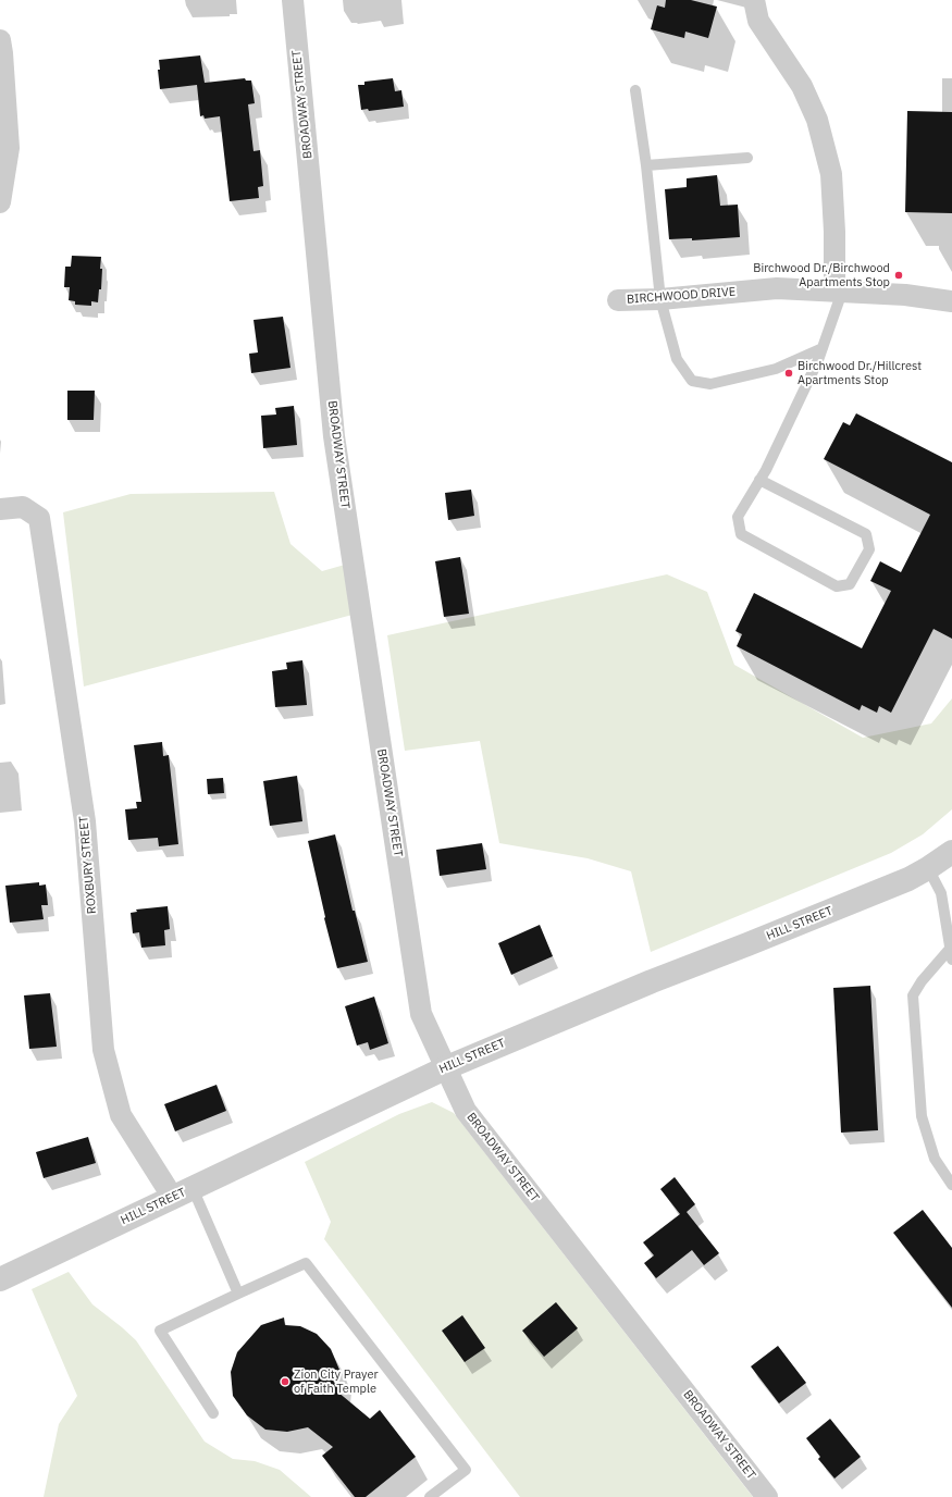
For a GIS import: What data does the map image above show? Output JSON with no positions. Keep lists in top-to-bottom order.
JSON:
{
  "streets": {
    "street": [
      "BROADWAY STREET",
      "BIRCHWOOD DRIVE",
      "ROXBURY STREET",
      "HILL STREET"
    ]
  },
  "crossings": [
    ["BROADWAY STREET", "HILL STREET"],
    ["ROXBURY STREET", "HILL STREET"]
  ],
  "places": ["Birchwood Dr./Birchwood Apartments Stop", "Birchwood Dr./Hillcrest Apartments Stop", "Zion City Prayer of Faith Temple"]
}
